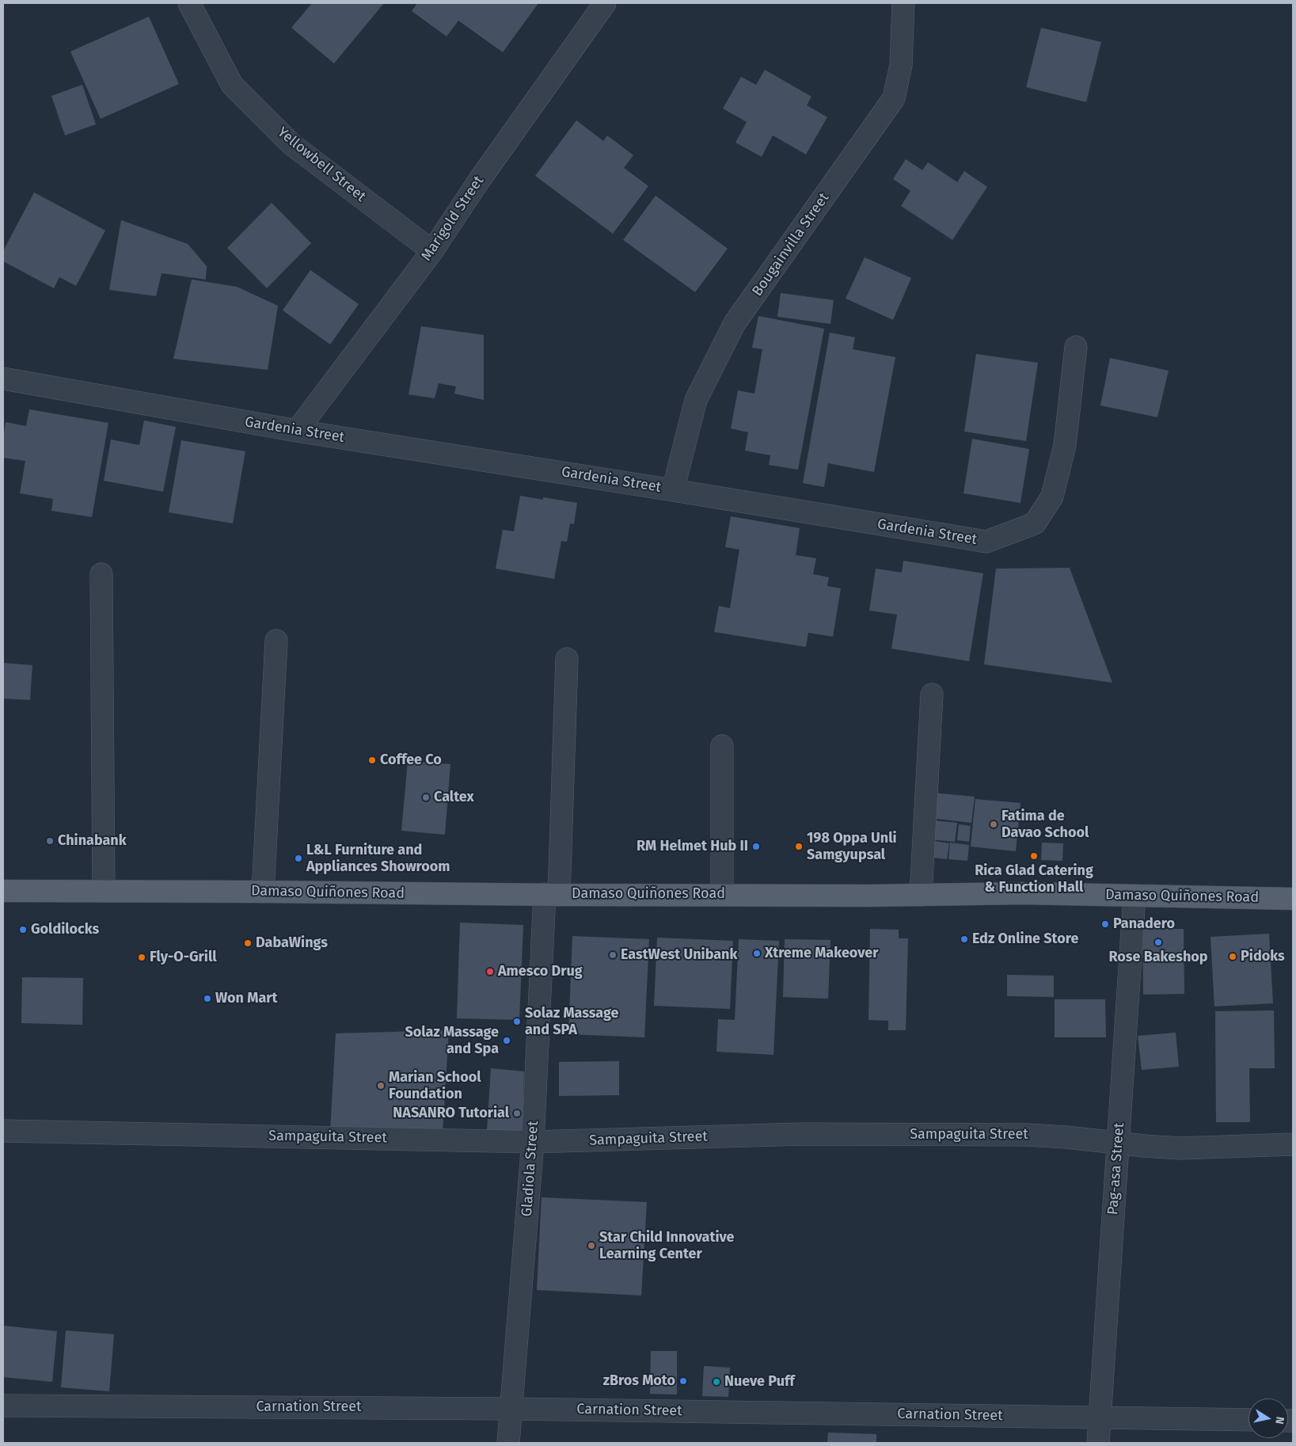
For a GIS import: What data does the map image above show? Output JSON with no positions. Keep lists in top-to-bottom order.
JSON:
{
  "streets": {
    "main road": ["Damaso Quiñones Road"],
    "street": [
      "Yellowbell Street",
      "Marigold Street",
      "Bougainvilla Street",
      "Gardenia Street",
      "Sampaguita Street",
      "Gladiola Street",
      "Pag-asa Street",
      "Carnation Street"
    ]
  },
  "crossings": [
    ["Yellowbell Street", "Marigold Street"],
    ["Marigold Street", "Gardenia Street"],
    ["Bougainvilla Street", "Gardenia Street"],
    ["Damaso Quiñones Road", "Gladiola Street"],
    ["Damaso Quiñones Road", "Pag-asa Street"],
    ["Sampaguita Street", "Gladiola Street"],
    ["Sampaguita Street", "Pag-asa Street"],
    ["Gladiola Street", "Carnation Street"],
    ["Pag-asa Street", "Carnation Street"]
  ],
  "places": [
    "Coffee Co",
    "Caltex",
    "Fatima de Davao School",
    "Chinabank",
    "RM Helmet Hub II",
    "198 Oppa Unli Samgyupsal",
    "Rica Glad Catering & Function Hall",
    "L&L Furniture and Appliances Showroom",
    "Panadero",
    "Goldilocks",
    "Edz Online Store",
    "Rose Bakeshop",
    "DabaWings",
    "Xtreme Makeover",
    "EastWest Unibank",
    "Pidoks",
    "Fly-O-Grill",
    "Amesco Drug",
    "Won Mart",
    "Solaz Massage and SPA",
    "Solaz Massage and Spa",
    "Marian School Foundation",
    "NASANRO Tutorial",
    "Star Child Innovative Learning Center",
    "zBros Moto",
    "Nueve Puff"
  ],
  "north": "right"
}
